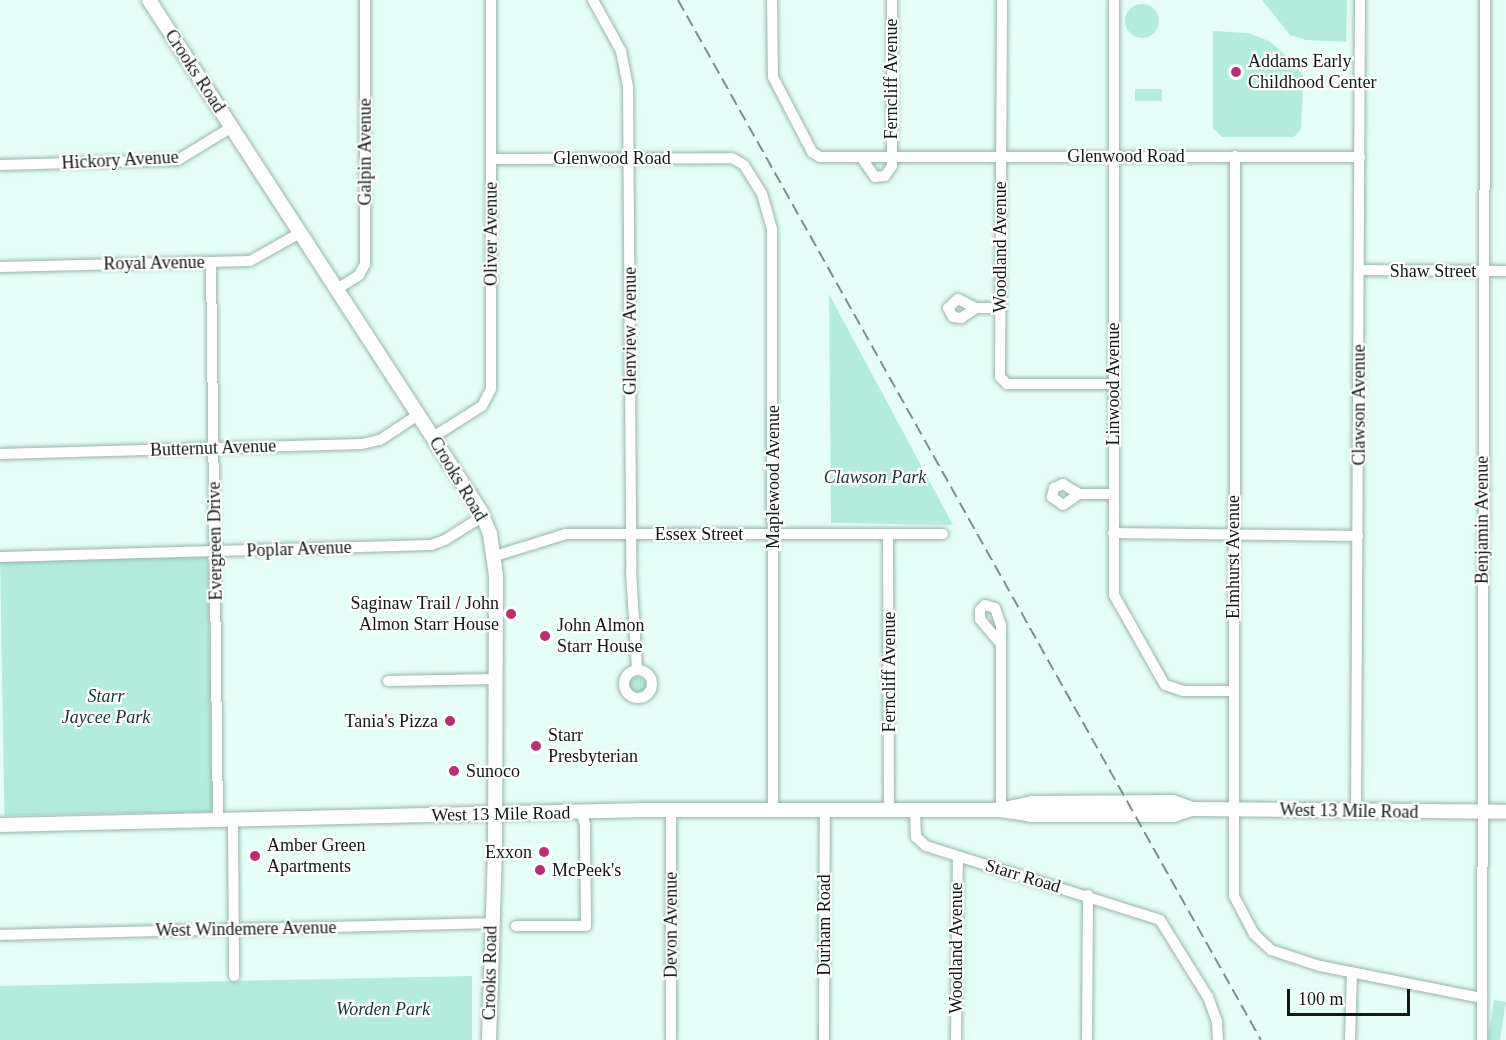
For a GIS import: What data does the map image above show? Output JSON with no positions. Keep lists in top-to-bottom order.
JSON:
{
  "streets": {
    "main road": ["Crooks Road", "West 13 Mile Road"],
    "street": [
      "Ferncliff Avenue",
      "Galpin Avenue",
      "Glenwood Road",
      "Hickory Avenue",
      "Oliver Avenue",
      "Woodland Avenue",
      "Royal Avenue",
      "Shaw Street",
      "Glenview Avenue",
      "Linwood Avenue",
      "Clawson Avenue",
      "Butternut Avenue",
      "Maplewood Avenue",
      "Benjamin Avenue",
      "Essex Street",
      "Evergreen Drive",
      "Poplar Avenue",
      "Elmhurst Avenue",
      "Starr Road",
      "Devon Avenue",
      "Durham Road",
      "West Windemere Avenue"
    ]
  },
  "crossings": [
    ["Crooks Road", "Galpin Avenue"],
    ["Crooks Road", "Hickory Avenue"],
    ["Crooks Road", "Oliver Avenue"],
    ["Crooks Road", "Royal Avenue"],
    ["Crooks Road", "Butternut Avenue"],
    ["Crooks Road", "Essex Street"],
    ["Crooks Road", "Poplar Avenue"],
    ["Crooks Road", "West 13 Mile Road"],
    ["Crooks Road", "West Windemere Avenue"],
    ["Ferncliff Avenue", "Glenwood Road"],
    ["Ferncliff Avenue", "Essex Street"],
    ["Ferncliff Avenue", "West 13 Mile Road"],
    ["Glenwood Road", "Oliver Avenue"],
    ["Glenwood Road", "Woodland Avenue"],
    ["Glenwood Road", "Glenview Avenue"],
    ["Glenwood Road", "Linwood Avenue"],
    ["Glenwood Road", "Clawson Avenue"],
    ["Glenwood Road", "Maplewood Avenue"],
    ["Glenwood Road", "Elmhurst Avenue"],
    ["Woodland Avenue", "Linwood Avenue"],
    ["Woodland Avenue", "Starr Road"],
    ["Royal Avenue", "Evergreen Drive"],
    ["Shaw Street", "Clawson Avenue"],
    ["Shaw Street", "Benjamin Avenue"],
    ["Glenview Avenue", "Essex Street"],
    ["Linwood Avenue", "Elmhurst Avenue"],
    ["Clawson Avenue", "West 13 Mile Road"],
    ["Butternut Avenue", "Evergreen Drive"],
    ["Maplewood Avenue", "Essex Street"],
    ["Maplewood Avenue", "West 13 Mile Road"],
    ["Benjamin Avenue", "West 13 Mile Road"],
    ["Evergreen Drive", "Poplar Avenue"],
    ["Evergreen Drive", "West 13 Mile Road"],
    ["Elmhurst Avenue", "West 13 Mile Road"],
    ["West 13 Mile Road", "Starr Road"],
    ["West 13 Mile Road", "Devon Avenue"],
    ["West 13 Mile Road", "Durham Road"]
  ],
  "parks": ["Clawson Park", "Starr Jaycee Park", "Worden Park"],
  "places": [
    "Addams Early Childhood Center",
    "Saginaw Trail / John Almon Starr House",
    "John Almon Starr House",
    "Tania's Pizza",
    "Starr Presbyterian",
    "Sunoco",
    "Exxon",
    "Amber Green Apartments",
    "McPeek's"
  ],
  "scale_bar": "100 m"
}
